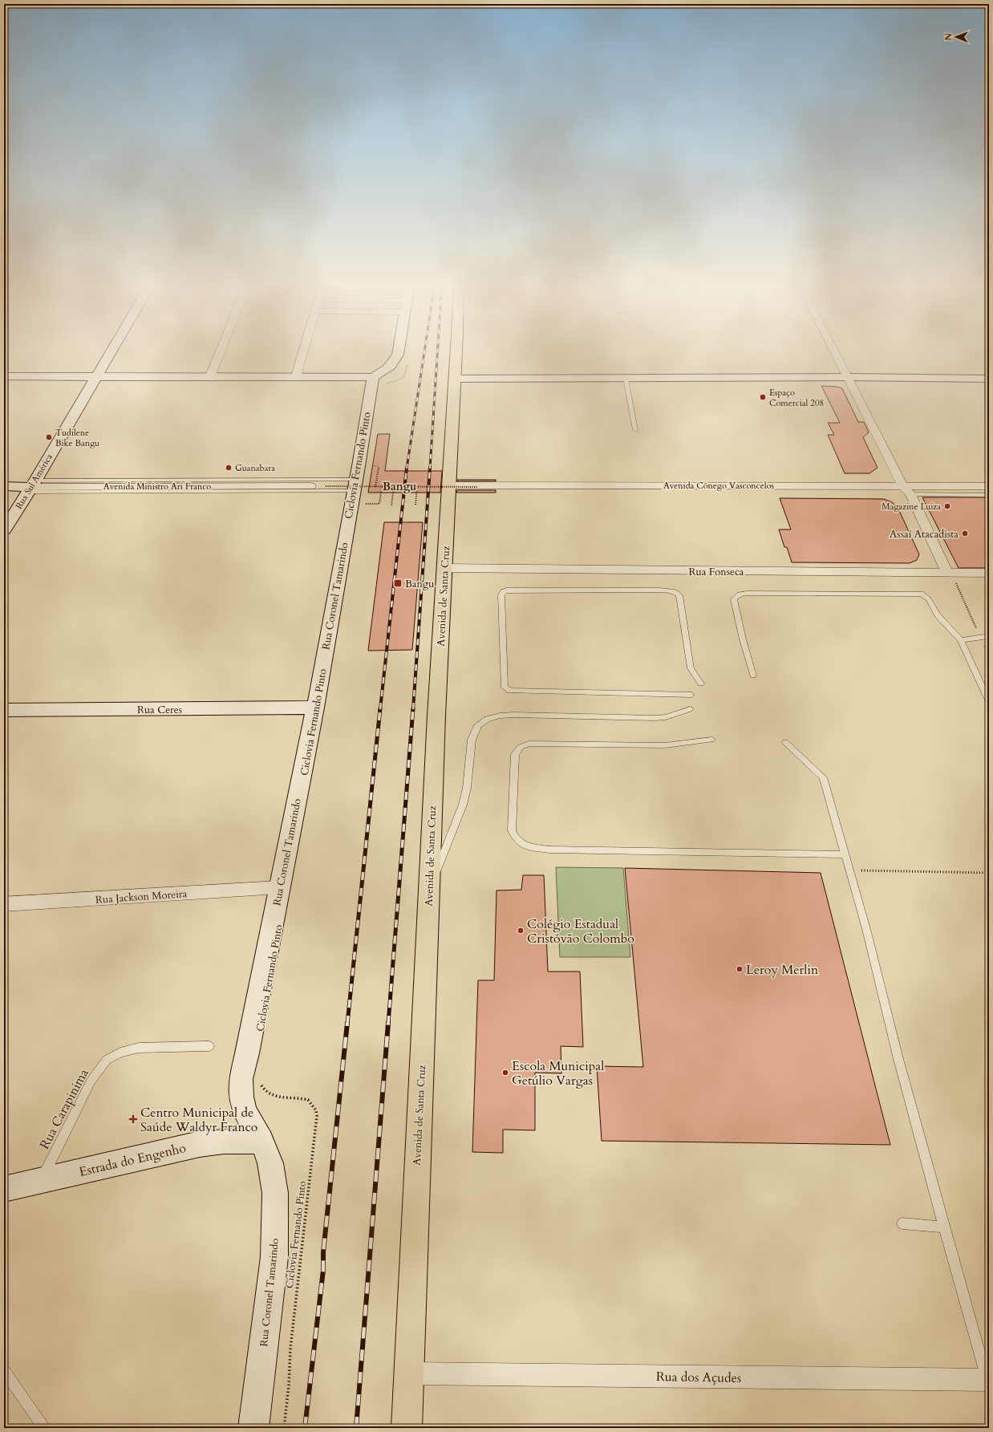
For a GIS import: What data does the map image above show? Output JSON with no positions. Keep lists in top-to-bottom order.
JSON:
{
  "streets": {
    "main road": [
      "Rua Sul América",
      "Avenida Ministro Ari Franco",
      "Rua Coronel Tamarindo",
      "Avenida de Santa Cruz",
      "Rua Ceres",
      "Estrada do Engenho"
    ],
    "street": [
      "Avenida Cônego Vasconcelos",
      "Rua Fonseca",
      "Rua Jackson Moreira",
      "Rua dos Açudes"
    ],
    "lane": ["Rua Carapinima"],
    "path": ["Ciclovia Fernando Pinto"]
  },
  "crossings": [
    ["Rua Sul América", "Avenida Ministro Ari Franco"],
    ["Avenida Cônego Vasconcelos", "Avenida de Santa Cruz"],
    ["Rua Fonseca", "Avenida de Santa Cruz"],
    ["Rua Coronel Tamarindo", "Rua Ceres"],
    ["Rua Coronel Tamarindo", "Rua Jackson Moreira"],
    ["Rua Coronel Tamarindo", "Estrada do Engenho"],
    ["Avenida de Santa Cruz", "Rua dos Açudes"],
    ["Rua Carapinima", "Estrada do Engenho"]
  ],
  "districts": ["Bangu"],
  "places": {
    "other": [
      "Espaço Comercial 208",
      "Tudilene Bike Bangu",
      "Guanabara",
      "Magazine Luiza",
      "Assaí Atacadista",
      "Colégio Estadual Cristóvão Colombo",
      "Leroy Merlin",
      "Escola Municipal Getúlio Vargas"
    ],
    "transit": ["Bangu"],
    "health": ["Centro Municipal de Saúde Waldyr Franco"]
  },
  "north": "left"
}
